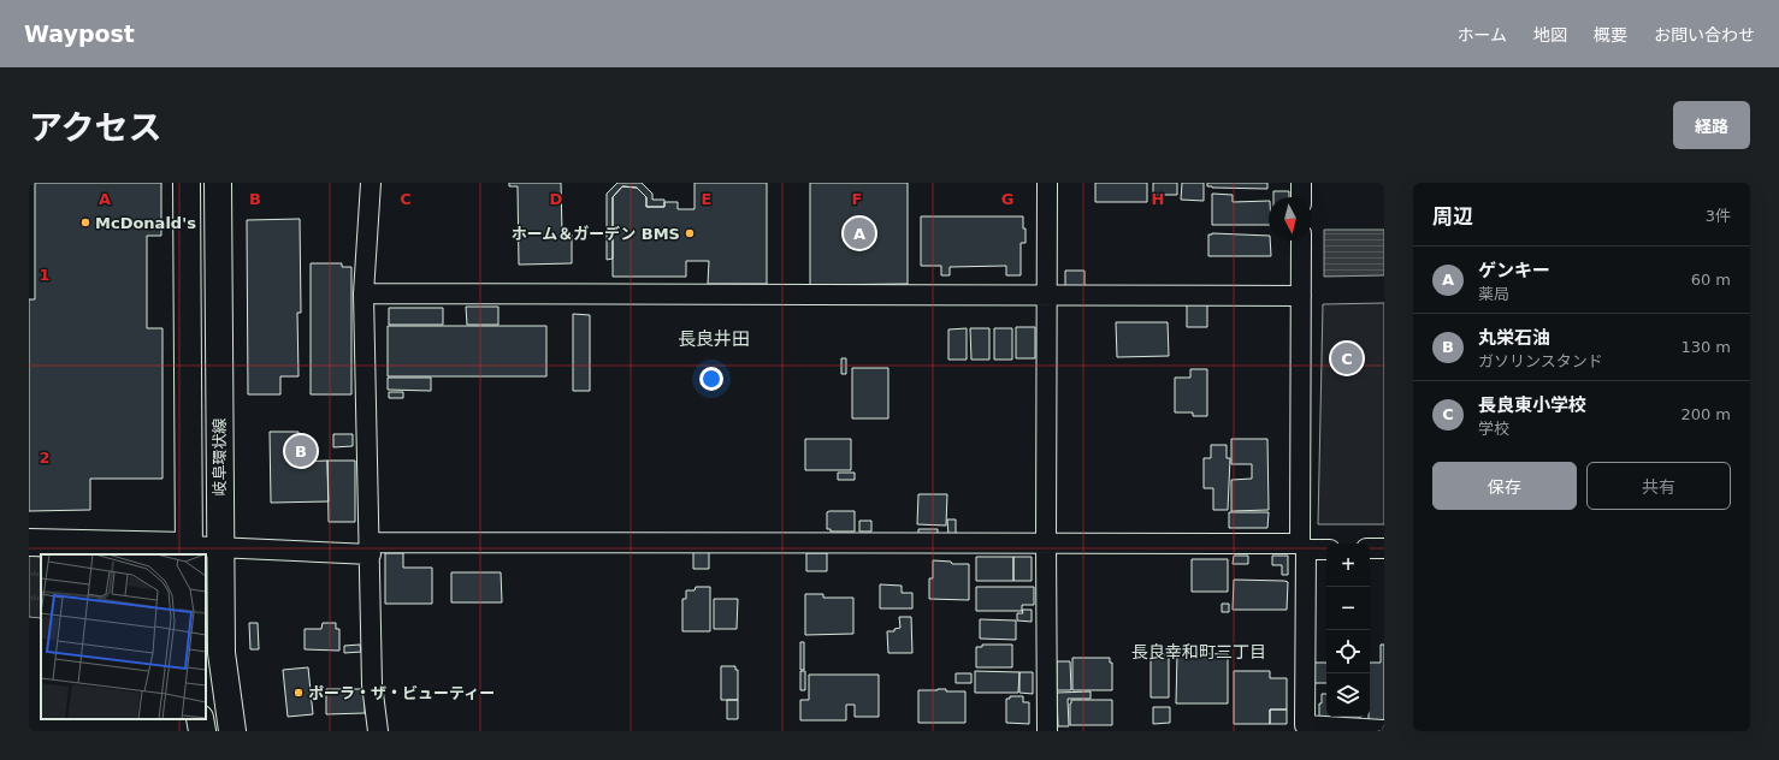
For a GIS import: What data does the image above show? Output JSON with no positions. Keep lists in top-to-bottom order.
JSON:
{
  "streets": {
    "main road": ["岐阜環状線"]
  },
  "districts": ["長良井田", "長良幸和町三丁目"],
  "places": ["McDonald's", "ホーム＆ガーデン BMS", "ポーラ・ザ・ビューティー"],
  "north": "bottom",
  "page": {
    "header": "Waypost",
    "nav": [
      "ホーム",
      "地図",
      "概要",
      "お問い合わせ"
    ],
    "title": "アクセス",
    "buttons": [
      "経路",
      ["保存", "共有"]
    ],
    "heading": ["周辺", "3件"],
    "pins": ["A", "C", "B"],
    "list": [
      {
        "mark": "A",
        "name": "ゲンキー",
        "note": "薬局",
        "value": "60 m"
      },
      {
        "mark": "B",
        "name": "丸栄石油",
        "note": "ガソリンスタンド",
        "value": "130 m"
      },
      {
        "mark": "C",
        "name": "長良東小学校",
        "note": "学校",
        "value": "200 m"
      }
    ],
    "map_buttons": ["+", "−"]
  },
  "grid": {
    "columns": [
      "A",
      "B",
      "C",
      "D",
      "E",
      "F",
      "G",
      "H"
    ],
    "rows": ["1", "2"]
  }
}
